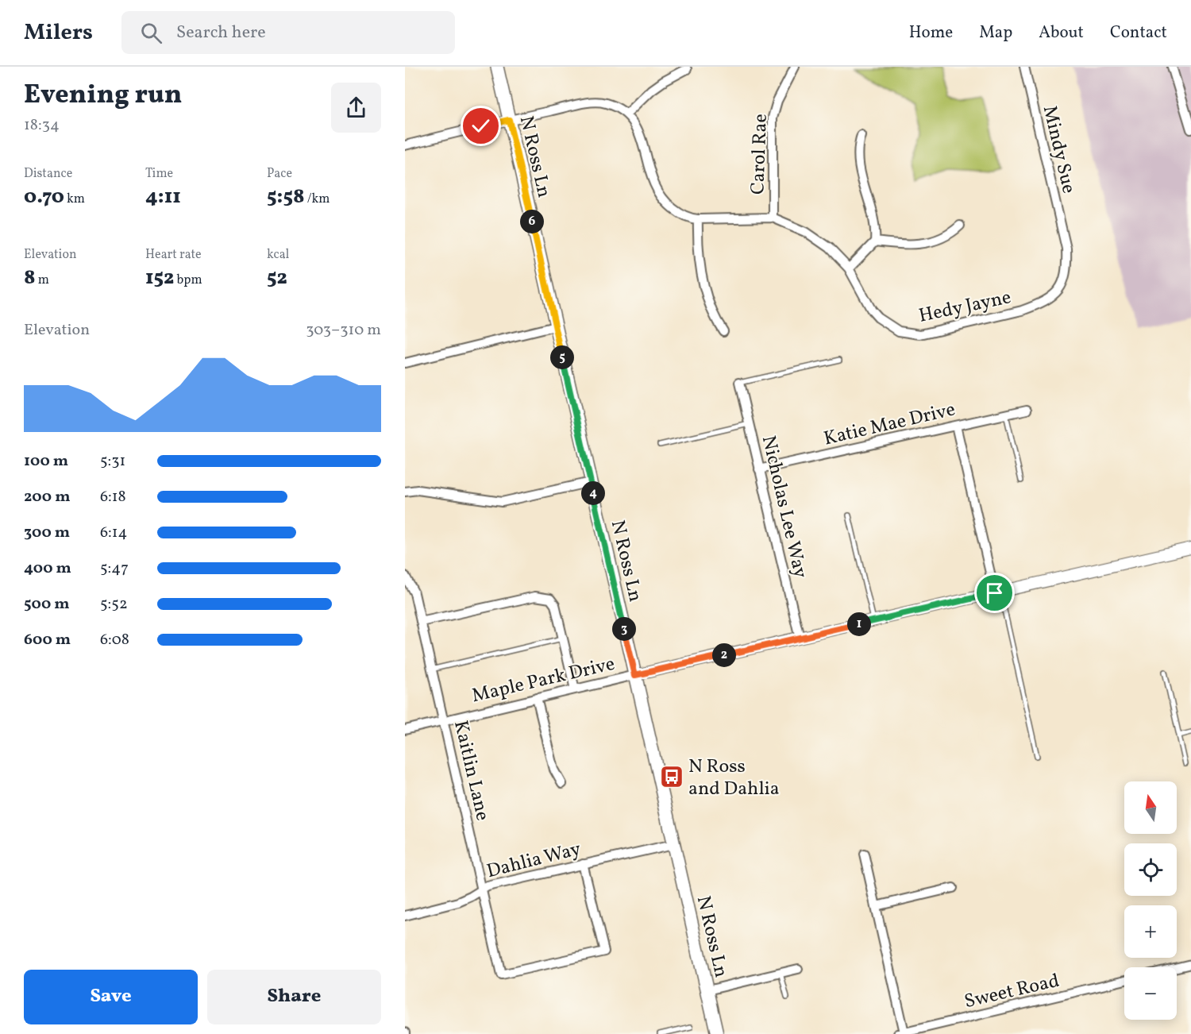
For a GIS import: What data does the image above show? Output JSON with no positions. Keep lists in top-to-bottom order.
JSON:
{
  "streets": {
    "main road": ["N Ross Ln"],
    "street": [
      "Mindy Sue",
      "Carol Rae",
      "Hedy Jayne",
      "Katie Mae Drive",
      "Nicholas Lee Way",
      "Maple Park Drive",
      "Kaitlin Lane",
      "Dahlia Way",
      "Sweet Road"
    ]
  },
  "crossings": [
    ["Mindy Sue", "Hedy Jayne"],
    ["Carol Rae", "Hedy Jayne"],
    ["N Ross Ln", "Hedy Jayne"],
    ["N Ross Ln", "Maple Park Drive"],
    ["N Ross Ln", "Dahlia Way"],
    ["Katie Mae Drive", "Nicholas Lee Way"],
    ["Nicholas Lee Way", "Maple Park Drive"],
    ["Maple Park Drive", "Kaitlin Lane"],
    ["Kaitlin Lane", "Dahlia Way"]
  ],
  "places": {
    "bus stop": ["N Ross and Dahlia"]
  },
  "north": "top",
  "page": {
    "header": "Milers",
    "search": "Search here",
    "nav": [
      "Home",
      "Map",
      "About",
      "Contact"
    ],
    "heading": ["Evening run", "18:34"],
    "stats": [
      ["Distance", "0.70 km"],
      ["Time", "4:11"],
      ["Pace", "5:58 /km"],
      ["Elevation", "8 m"],
      ["Heart rate", "152 bpm"],
      ["kcal", "52"]
    ],
    "pins": [
      "6",
      "5",
      "4",
      "1",
      "3",
      "2"
    ],
    "chart": ["Elevation", "303–310 m"],
    "list": [
      {
        "name": "100 m",
        "note": "5:31"
      },
      {
        "name": "200 m",
        "note": "6:18"
      },
      {
        "name": "300 m",
        "note": "6:14"
      },
      {
        "name": "400 m",
        "note": "5:47"
      },
      {
        "name": "500 m",
        "note": "5:52"
      },
      {
        "name": "600 m",
        "note": "6:08"
      }
    ],
    "map_buttons": ["+", "−"],
    "buttons": ["Save", "Share"]
  }
}
